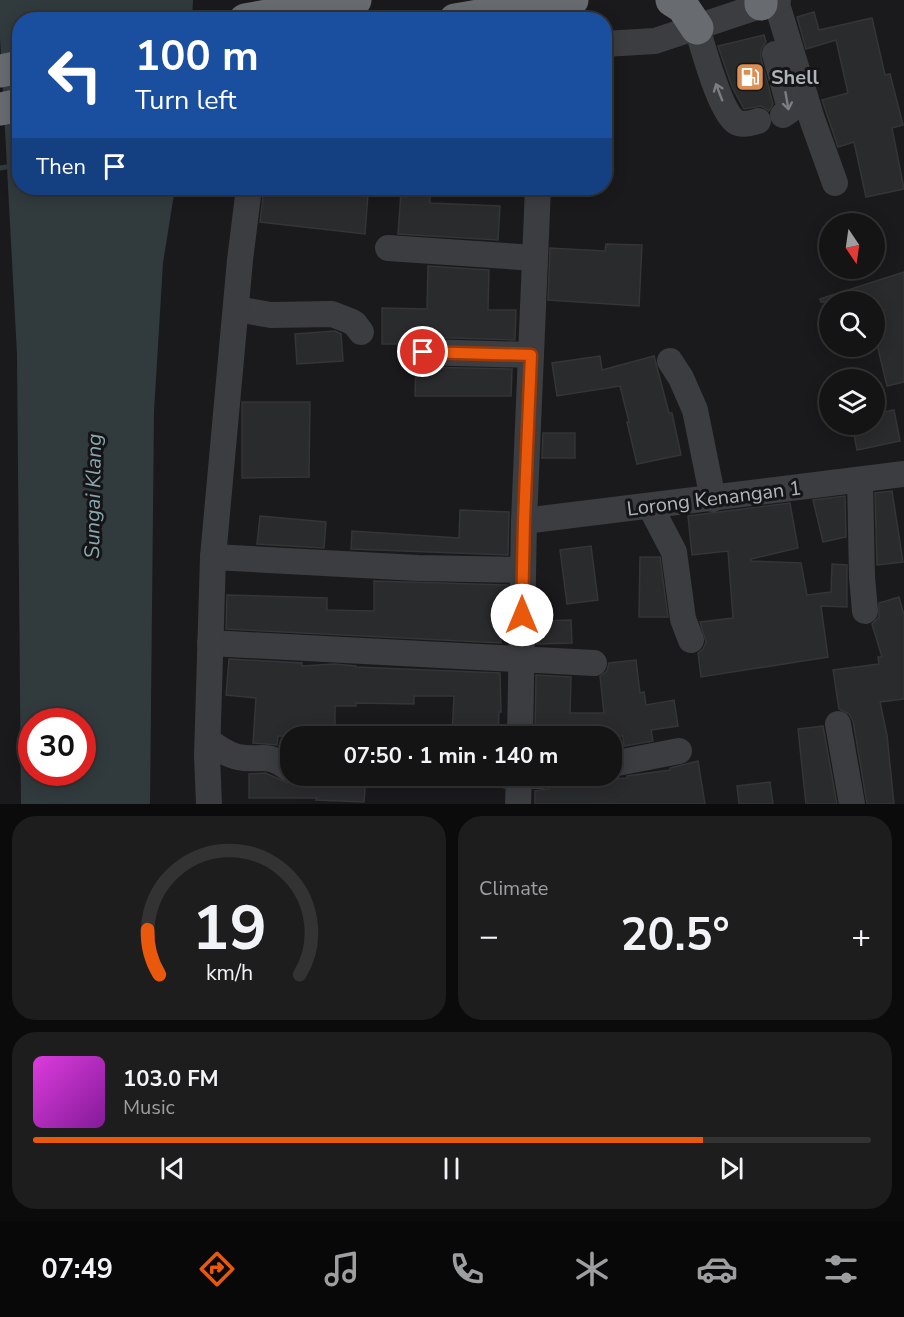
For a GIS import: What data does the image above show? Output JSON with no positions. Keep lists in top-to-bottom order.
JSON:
{
  "streets": {
    "street": ["Lorong Kenangan 1"]
  },
  "water": ["Sungai Klang"],
  "places": {
    "fuel station": ["Shell"]
  },
  "north": "bottom",
  "page": {
    "turn": ["100 m", "Turn left"],
    "then": "Then",
    "limit": "30",
    "trip": "07:50 · 1 min · 140 m",
    "tile": "Climate",
    "heat": ["−", "20.5°", "+"],
    "song": ["103.0 FM", "Music"],
    "tabs": "07:49",
    "gauge": ["19", "km/h"]
  }
}
